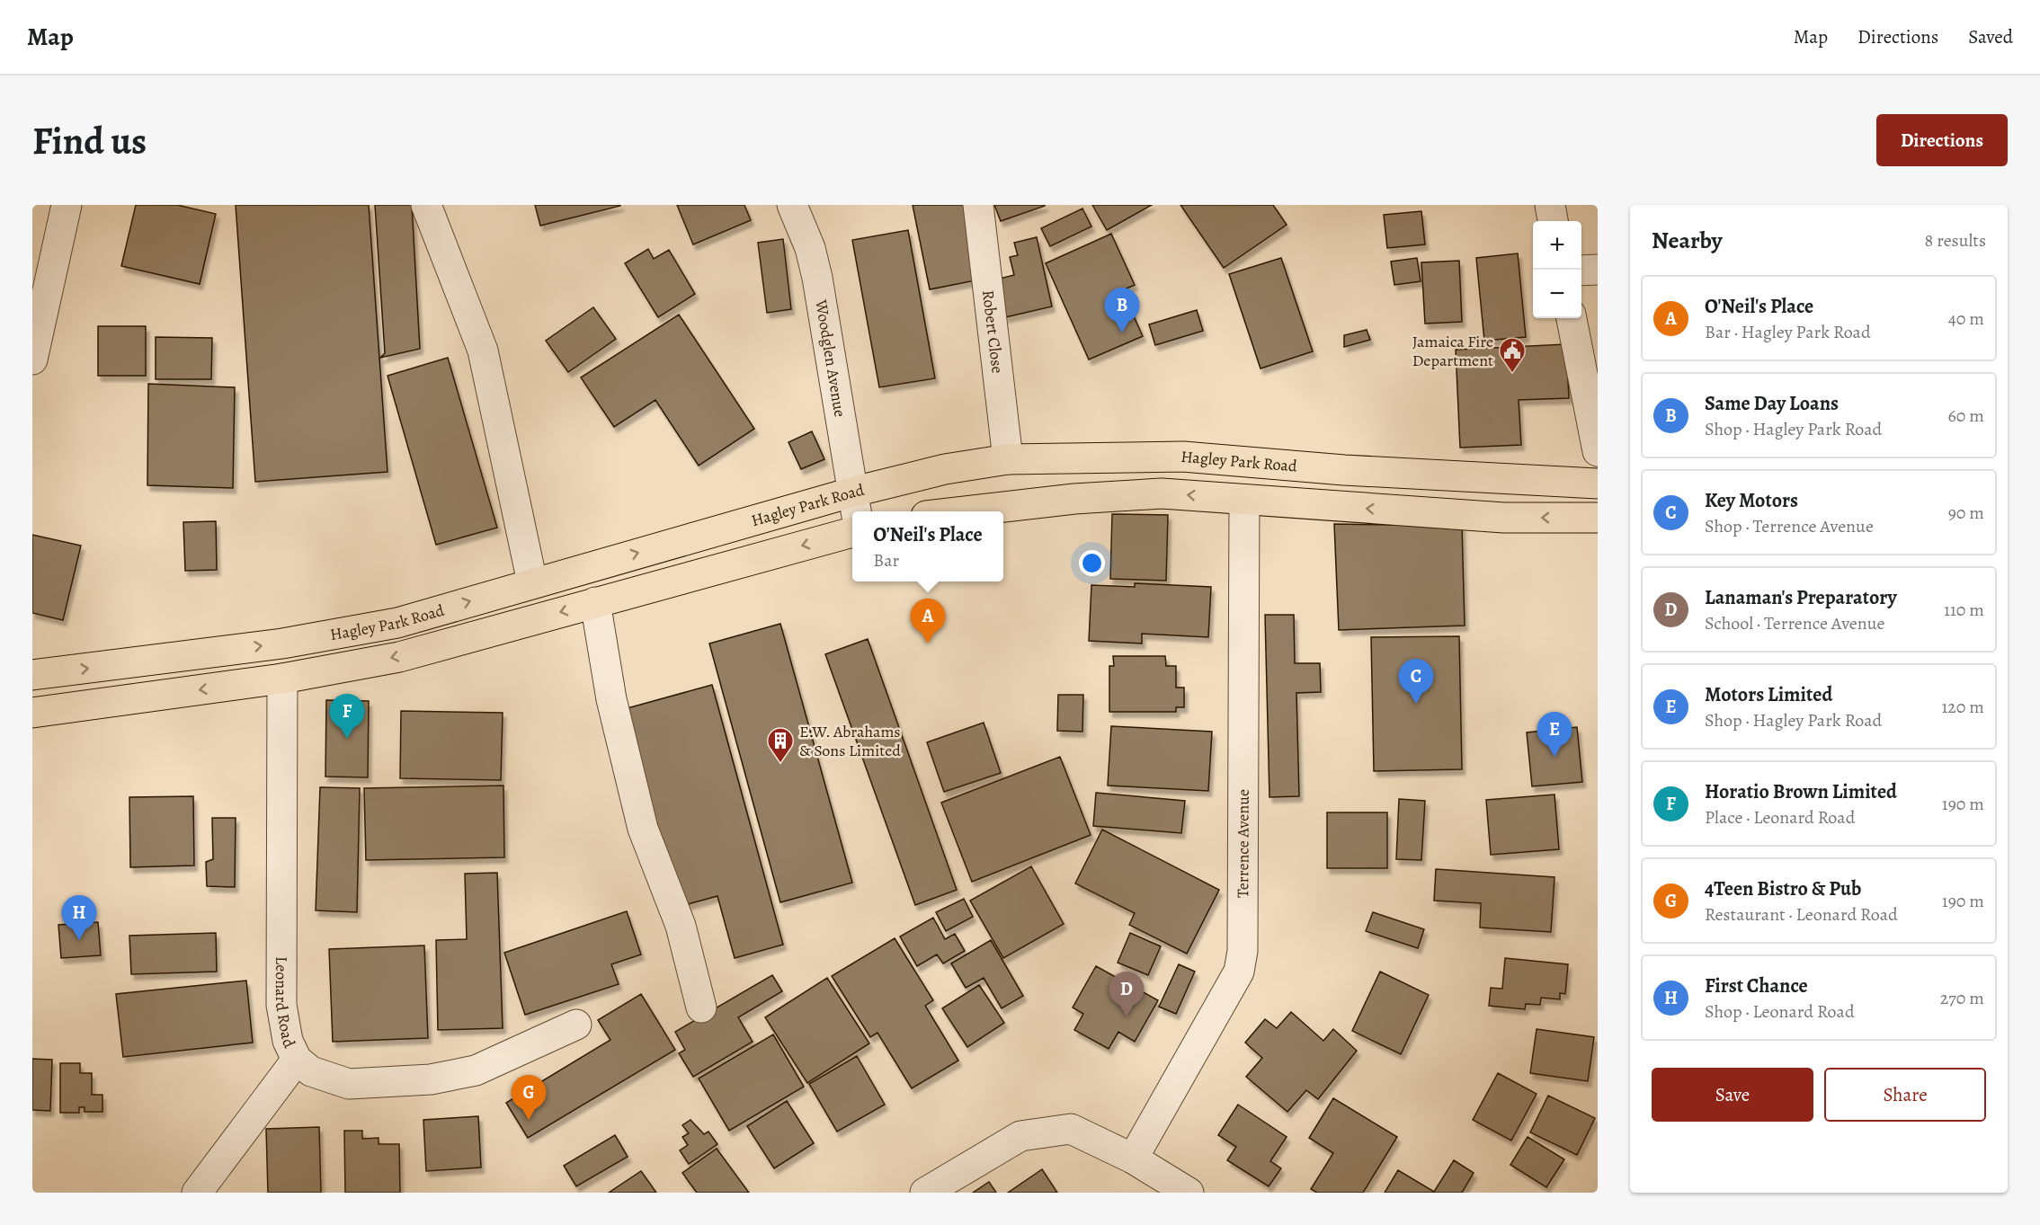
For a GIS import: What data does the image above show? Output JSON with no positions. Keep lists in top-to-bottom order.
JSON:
{
  "streets": {
    "main road": ["Hagley Park Road"],
    "street": [
      "Robert Close",
      "Woodglen Avenue",
      "Terrence Avenue",
      "Leonard Road"
    ]
  },
  "crossings": [
    ["Robert Close", "Hagley Park Road"],
    ["Woodglen Avenue", "Hagley Park Road"]
  ],
  "places": {
    "public building": ["Jamaica Fire Department"],
    "building": ["E.W. Abrahams & Sons Limited"]
  },
  "page": {
    "header": "Map",
    "nav": ["Map", "Directions", "Saved"],
    "buttons": [
      "Directions",
      ["Save", "Share"]
    ],
    "title": "Find us",
    "heading": ["Nearby", "8 results"],
    "map_buttons": ["+", "−"],
    "list": [
      {
        "mark": "A",
        "name": "O'Neil's Place",
        "note": "Bar · Hagley Park Road",
        "value": "40 m"
      },
      {
        "mark": "B",
        "name": "Same Day Loans",
        "note": "Shop · Hagley Park Road",
        "value": "60 m"
      },
      {
        "mark": "C",
        "name": "Key Motors",
        "note": "Shop · Terrence Avenue",
        "value": "90 m"
      },
      {
        "mark": "D",
        "name": "Lanaman's Preparatory",
        "note": "School · Terrence Avenue",
        "value": "110 m"
      },
      {
        "mark": "E",
        "name": "Motors Limited",
        "note": "Shop · Hagley Park Road",
        "value": "120 m"
      },
      {
        "mark": "F",
        "name": "Horatio Brown Limited",
        "note": "Place · Leonard Road",
        "value": "190 m"
      },
      {
        "mark": "G",
        "name": "4Teen Bistro & Pub",
        "note": "Restaurant · Leonard Road",
        "value": "190 m"
      },
      {
        "mark": "H",
        "name": "First Chance",
        "note": "Shop · Leonard Road",
        "value": "270 m"
      }
    ],
    "pins": [
      "B",
      "A",
      "C",
      "F",
      "E",
      "H",
      "D",
      "G"
    ],
    "popup": ["O'Neil's Place", "Bar"]
  }
}
